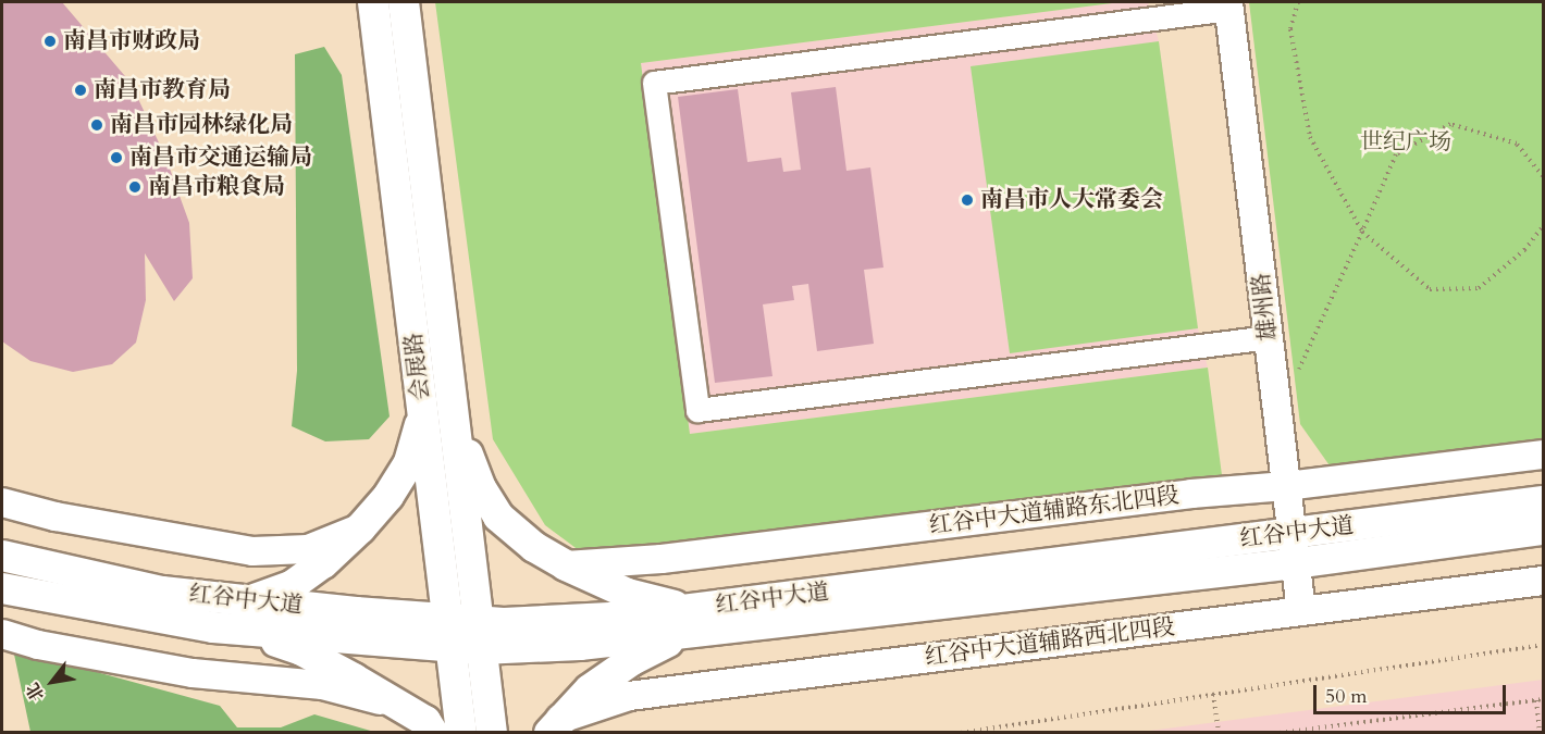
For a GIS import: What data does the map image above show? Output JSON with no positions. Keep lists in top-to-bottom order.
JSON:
{
  "streets": {
    "main road": ["会展路", "红谷中大道"],
    "street": ["雄州路", "红谷中大道辅路东北四段", "红谷中大道辅路西北四段"]
  },
  "crossings": [
    ["雄州路", "红谷中大道辅路东北四段"],
    ["雄州路", "红谷中大道"],
    ["雄州路", "红谷中大道辅路西北四段"],
    ["会展路", "红谷中大道"]
  ],
  "parks": ["世纪广场"],
  "places": [
    "南昌市财政局",
    "南昌市教育局",
    "南昌市园林绿化局",
    "南昌市交通运输局",
    "南昌市粮食局",
    "南昌市人大常委会"
  ],
  "scale_bar": "50 m",
  "north": "bottom left"
}
